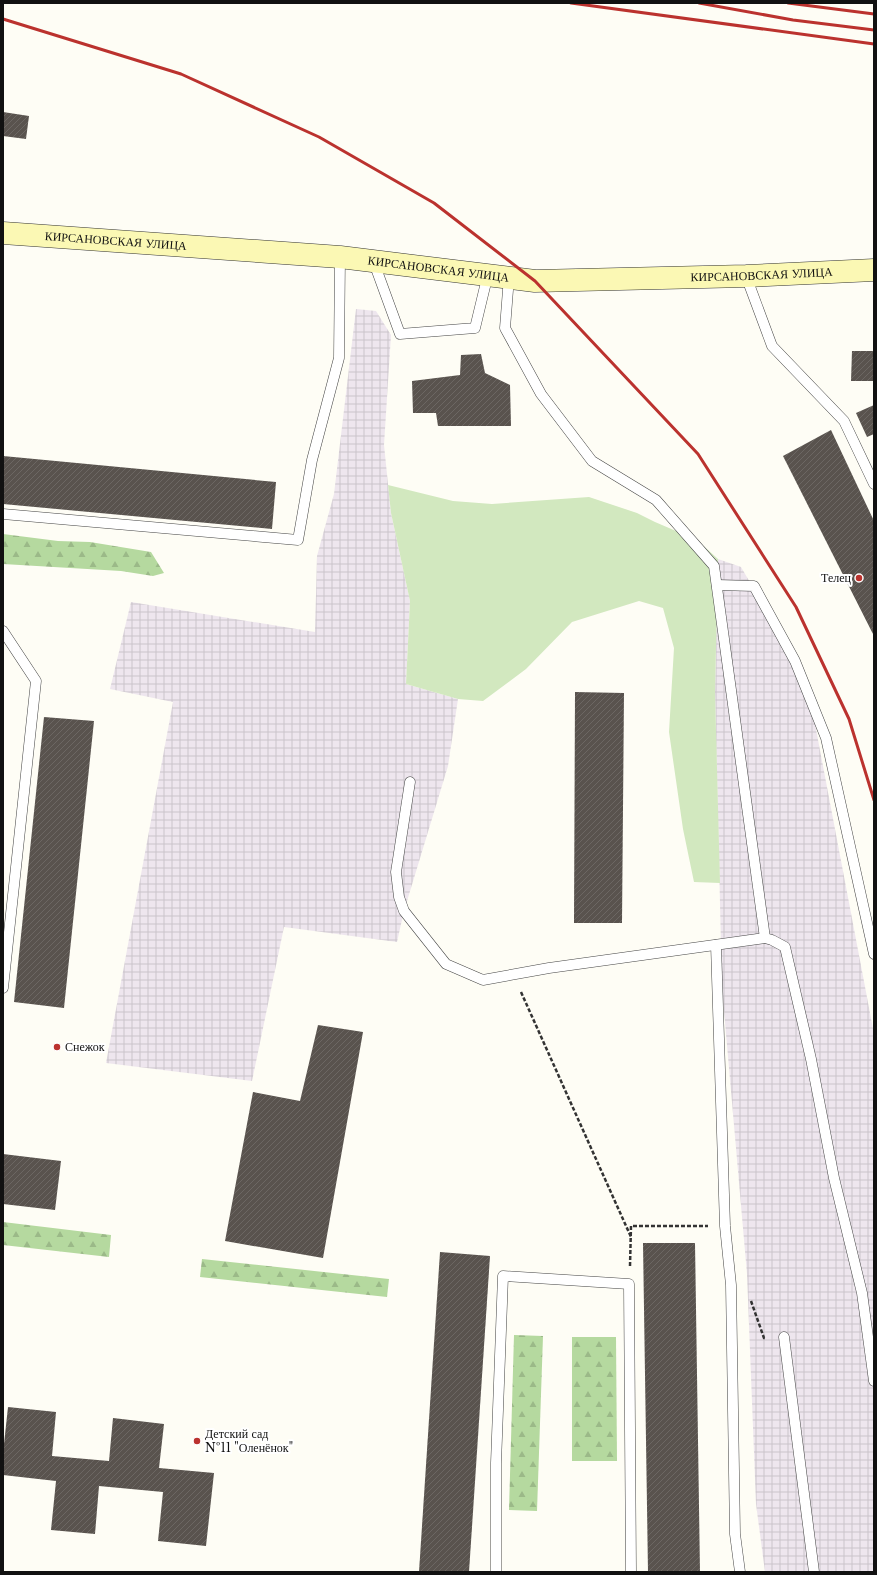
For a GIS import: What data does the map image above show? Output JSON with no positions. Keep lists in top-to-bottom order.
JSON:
{
  "streets": {
    "main road": ["КИРСАНОВСКАЯ УЛИЦА"]
  },
  "places": ["Телец", "Снежок", "Детский сад №11 \"Оленёнок\""]
}
